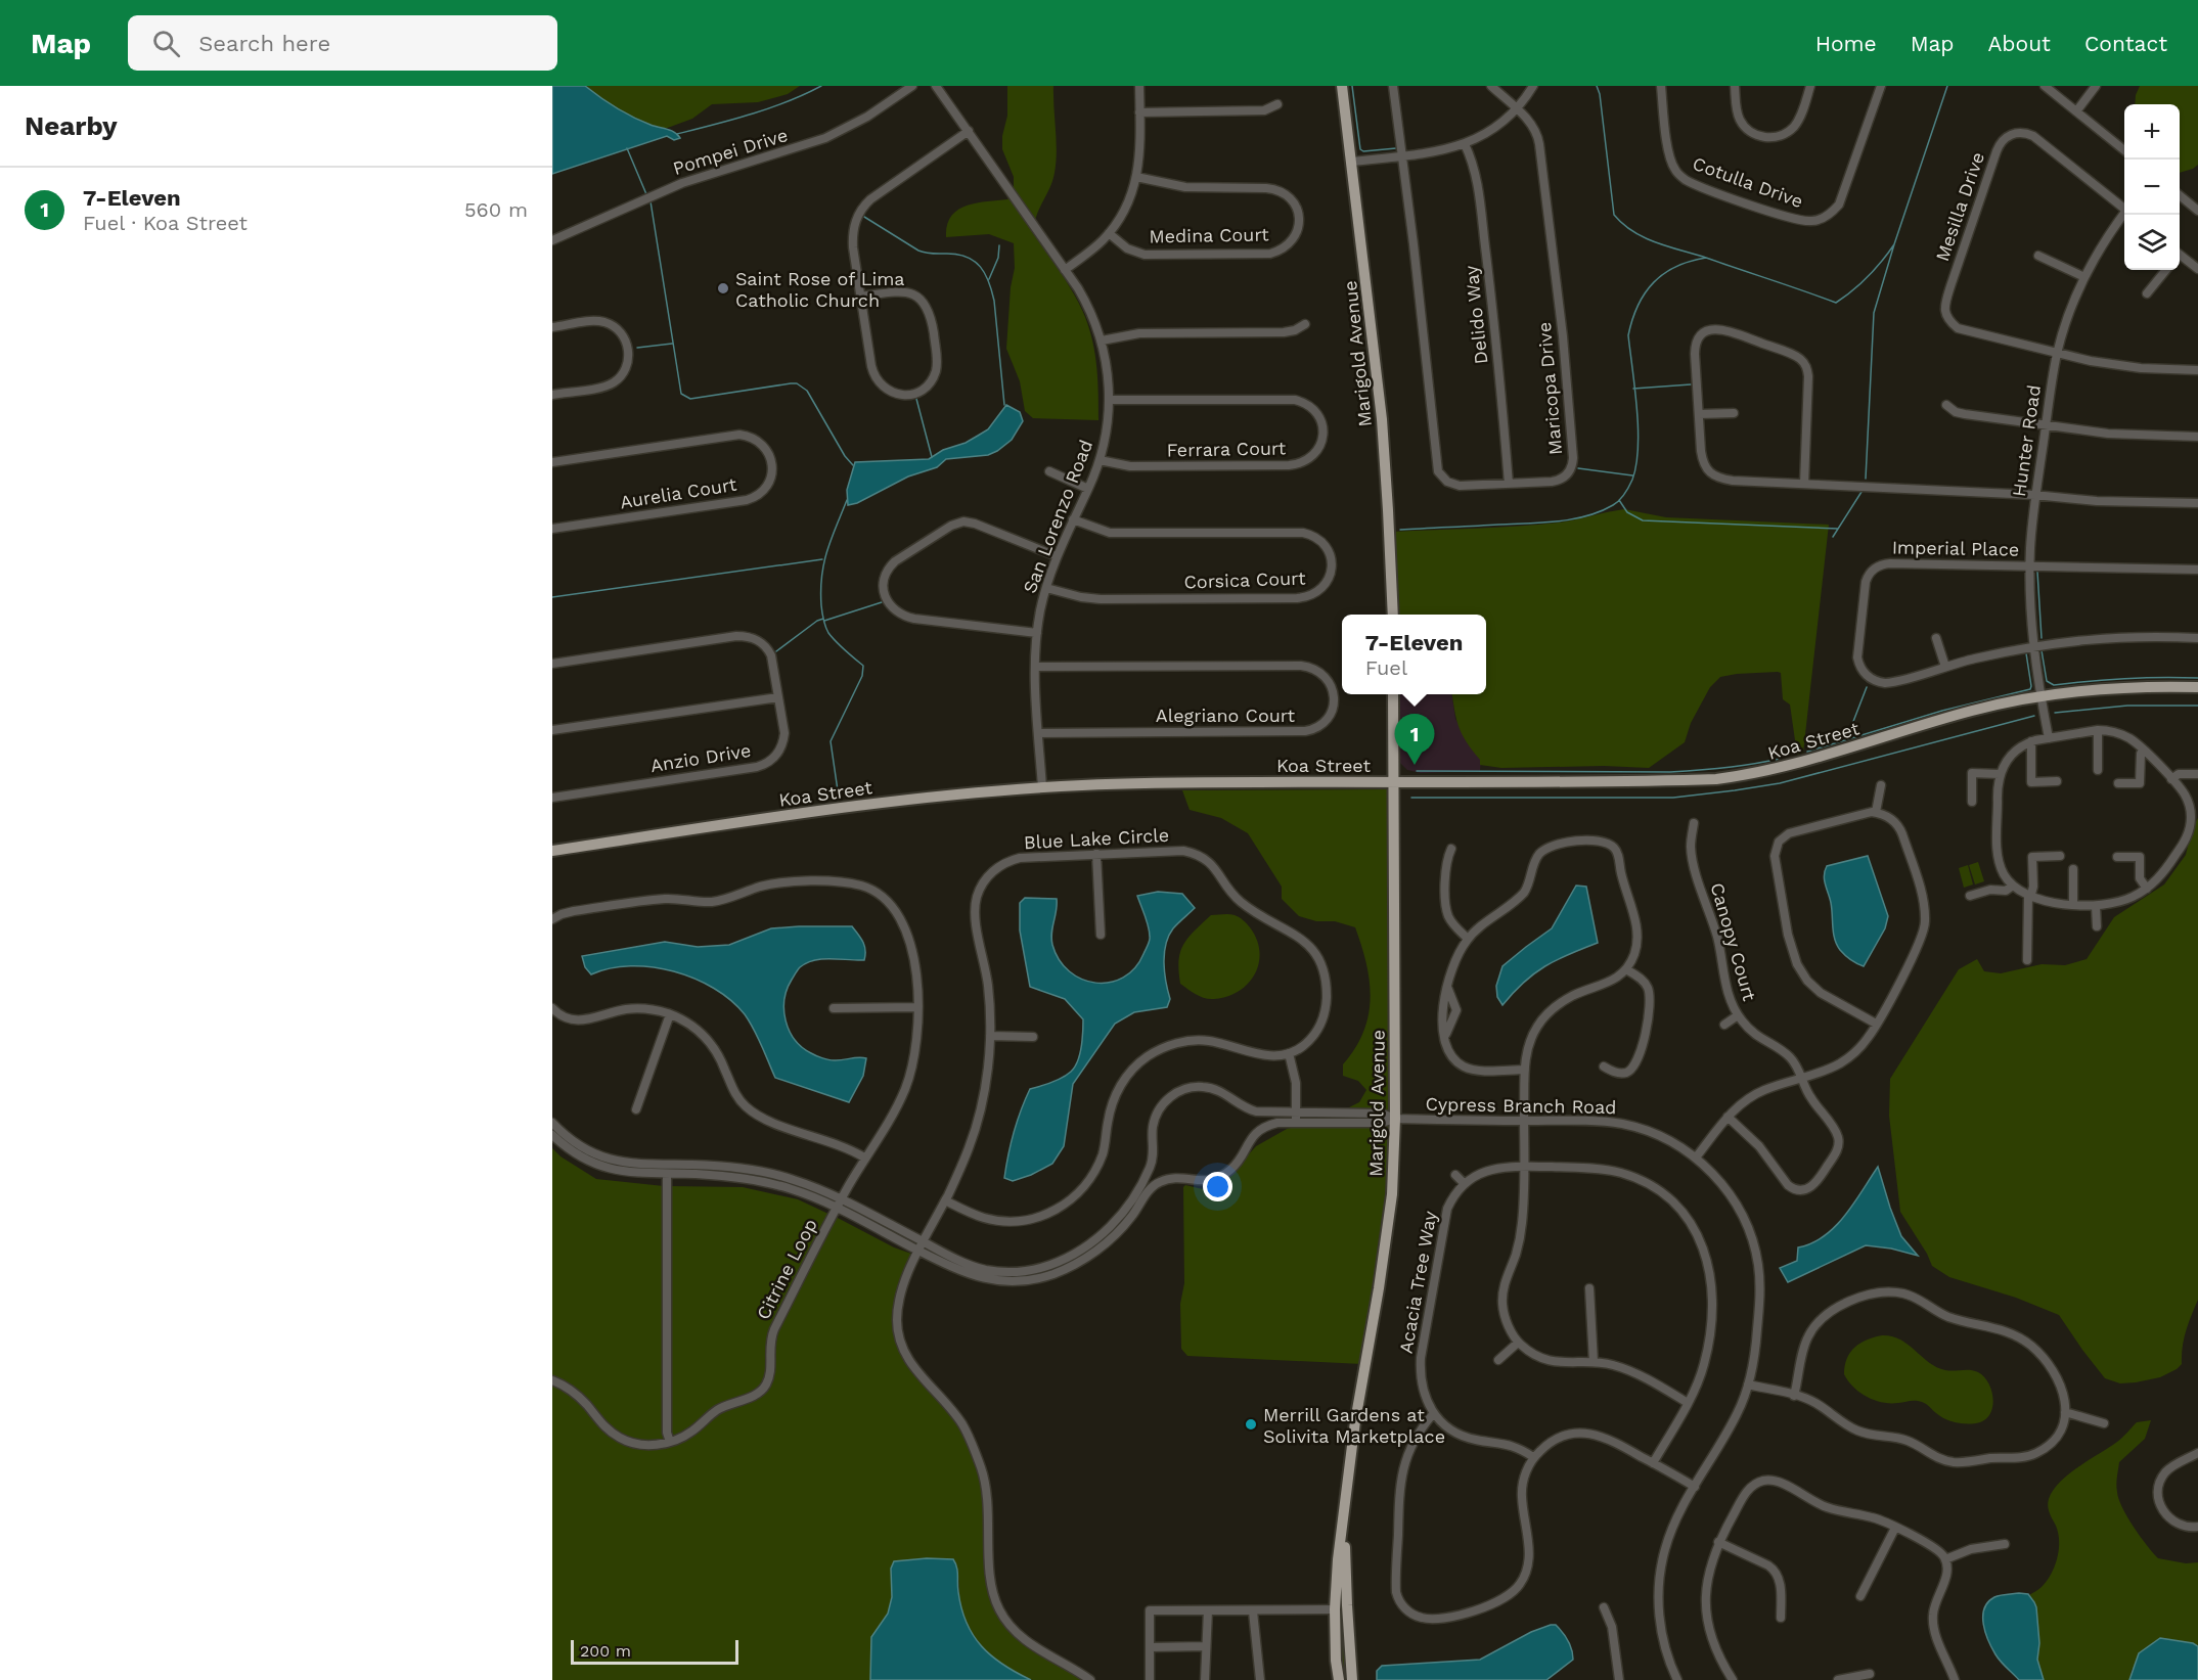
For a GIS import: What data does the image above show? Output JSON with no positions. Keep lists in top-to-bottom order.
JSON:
{
  "streets": {
    "main road": ["Marigold Avenue", "Koa Street"],
    "street": [
      "Pompei Drive",
      "Cotulla Drive",
      "Mesilla Drive",
      "Medina Court",
      "Delido Way",
      "Maricopa Drive",
      "Hunter Road",
      "Ferrara Court",
      "Aurelia Court",
      "San Lorenzo Road",
      "Imperial Place",
      "Corsica Court",
      "Alegriano Court",
      "Anzio Drive",
      "Blue Lake Circle",
      "Canopy Court",
      "Cypress Branch Road",
      "Citrine Loop",
      "Acacia Tree Way"
    ]
  },
  "crossings": [
    ["Mesilla Drive", "Hunter Road"],
    ["Delido Way", "Maricopa Drive"],
    ["Marigold Avenue", "Koa Street"],
    ["Marigold Avenue", "Cypress Branch Road"],
    ["Hunter Road", "Imperial Place"],
    ["Hunter Road", "Koa Street"],
    ["Ferrara Court", "San Lorenzo Road"],
    ["San Lorenzo Road", "Corsica Court"],
    ["San Lorenzo Road", "Alegriano Court"],
    ["San Lorenzo Road", "Koa Street"]
  ],
  "places": ["Saint Rose of Lima Catholic Church", "Merrill Gardens at Solivita Marketplace"],
  "scale_bar": "200 m",
  "page": {
    "header": "Map",
    "search": "Search here",
    "nav": [
      "Home",
      "Map",
      "About",
      "Contact"
    ],
    "heading": "Nearby",
    "map_buttons": ["+", "−"],
    "list": [
      {
        "mark": "1",
        "name": "7-Eleven",
        "note": "Fuel · Koa Street",
        "value": "560 m"
      }
    ],
    "popup": ["7-Eleven", "Fuel"],
    "pins": "1",
    "scale": "200 m"
  }
}
